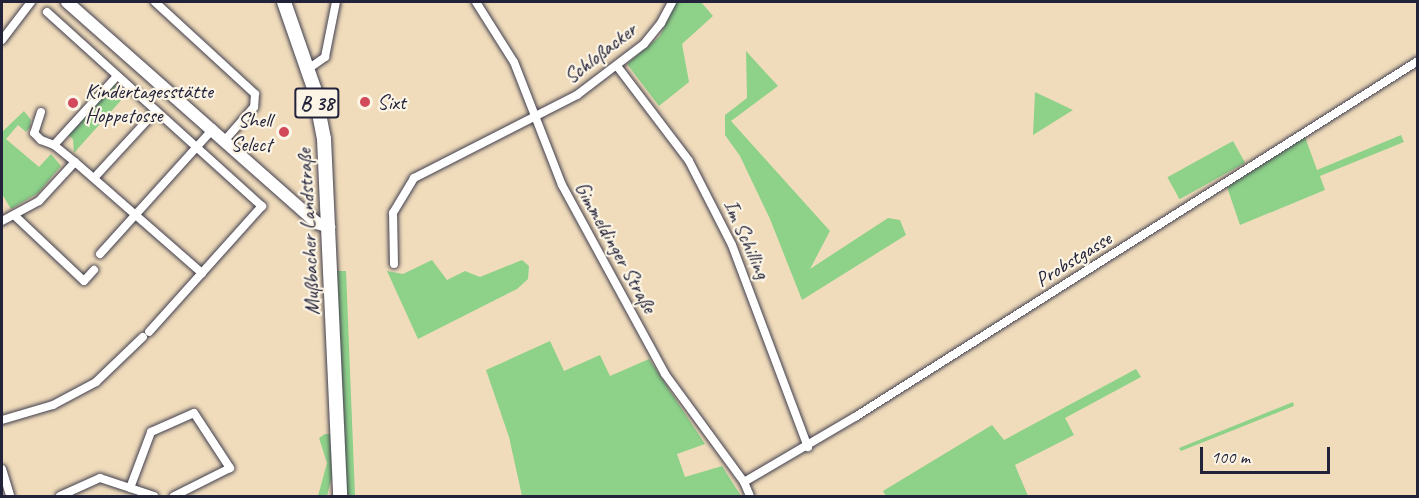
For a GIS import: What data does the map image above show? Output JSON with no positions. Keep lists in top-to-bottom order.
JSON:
{
  "streets": {
    "main road": ["B 38", "Mußbacher Landstraße"],
    "street": [
      "Schloßacker",
      "Im Schilling",
      "Gimmeldinger Straße",
      "Probstgasse"
    ]
  },
  "crossings": [
    ["Schloßacker", "Im Schilling"],
    ["Schloßacker", "Gimmeldinger Straße"],
    ["B 38", "Mußbacher Landstraße"],
    ["Im Schilling", "Probstgasse"],
    ["Gimmeldinger Straße", "Probstgasse"]
  ],
  "places": ["Sixt", "Kindertagesstätte Hoppetosse", "Shell Select"],
  "scale_bar": "100 m"
}
